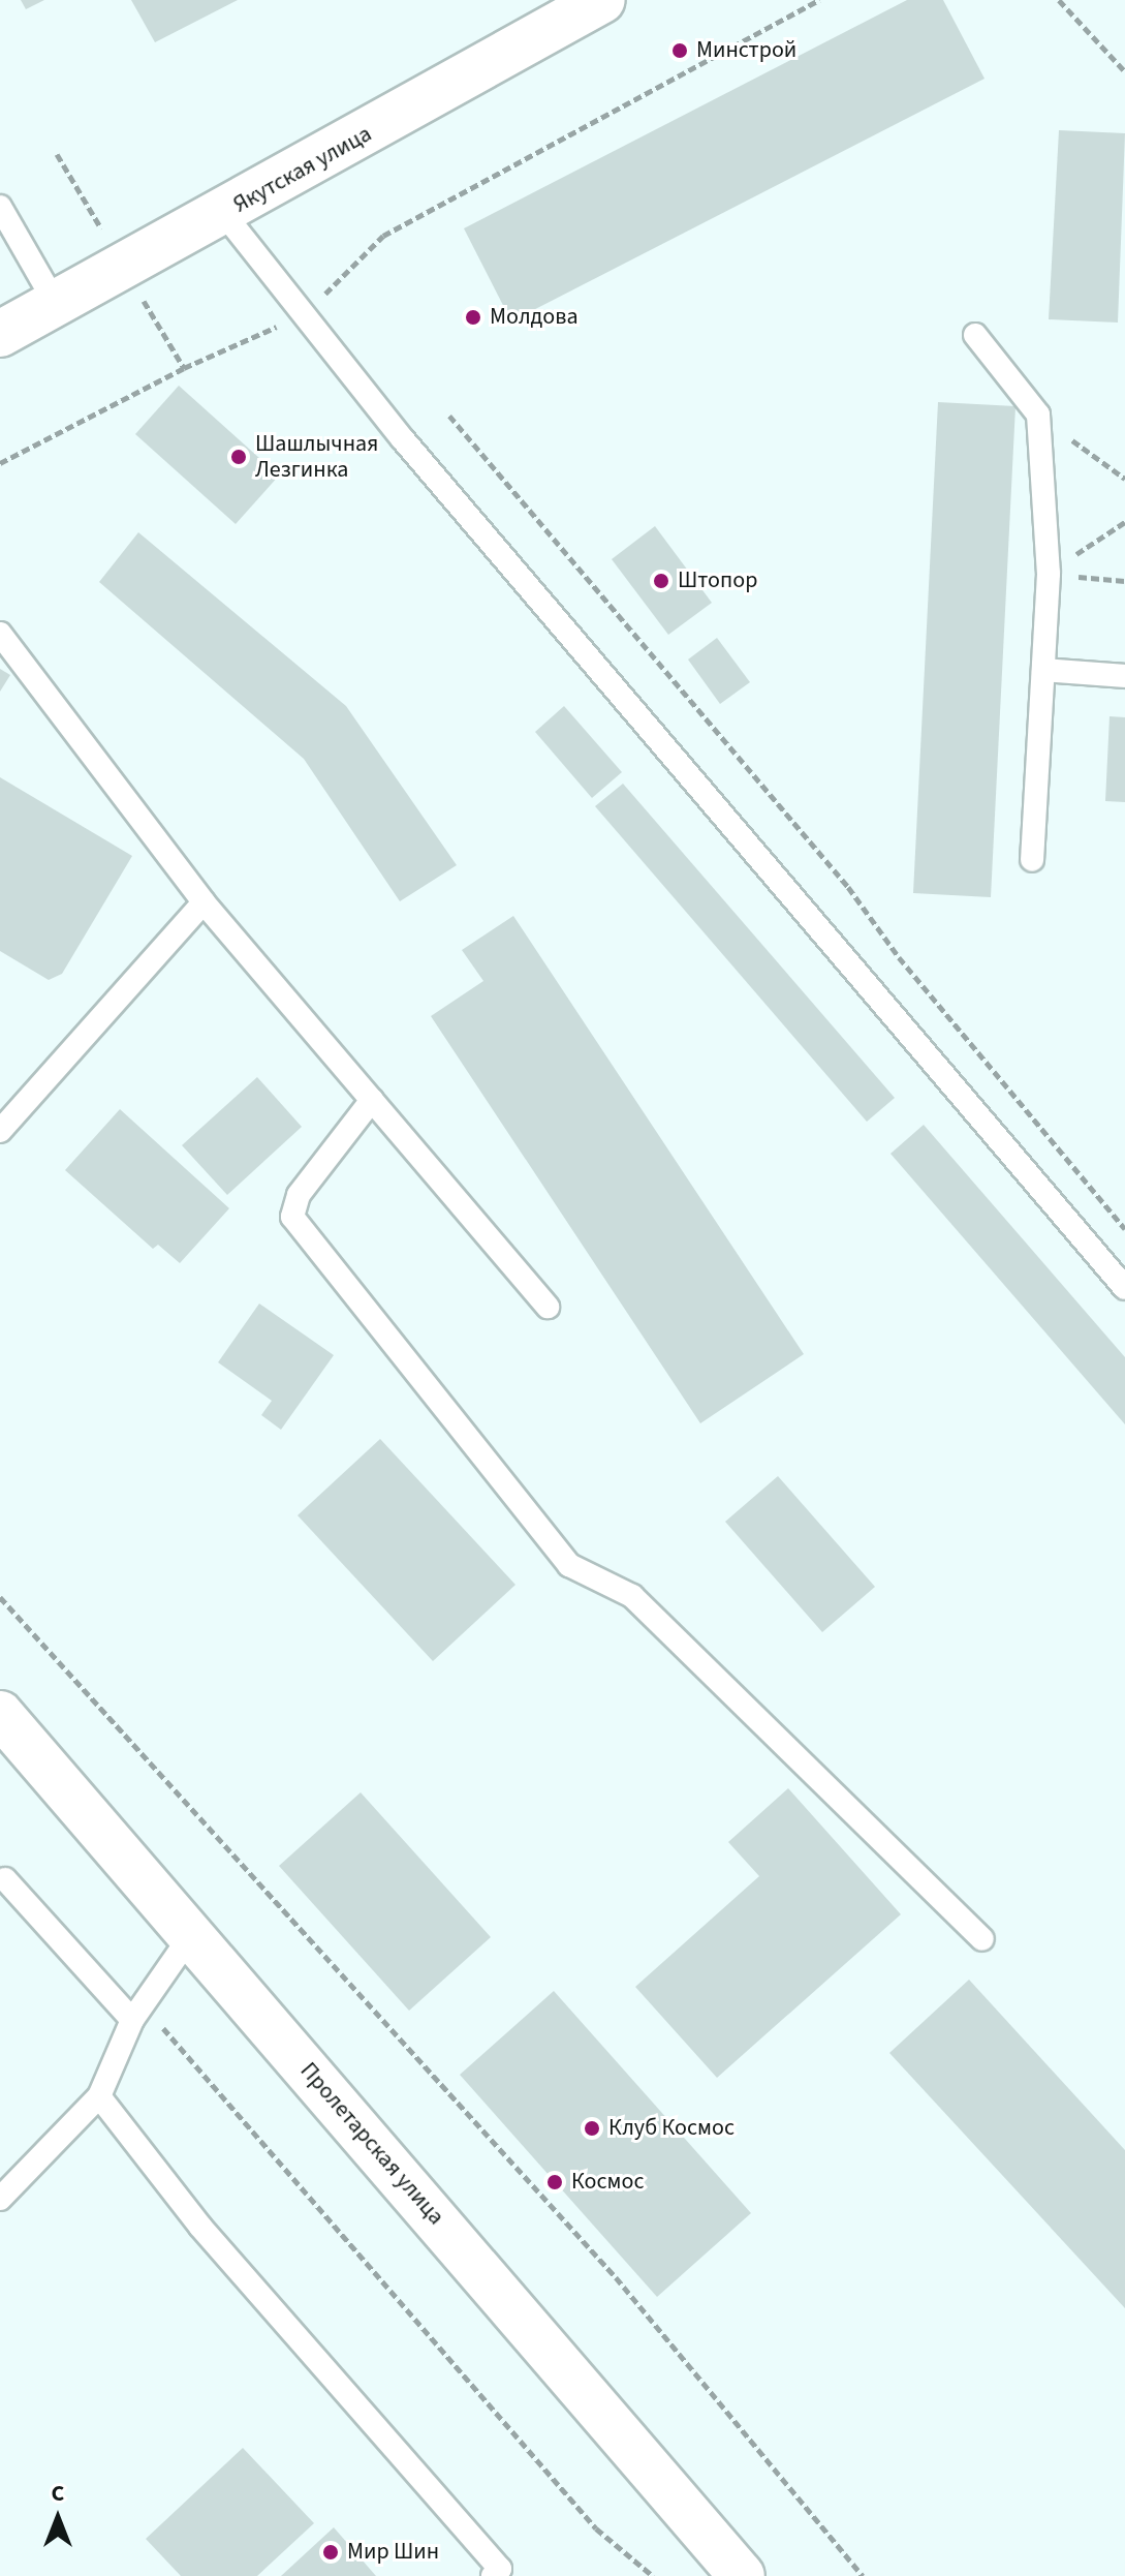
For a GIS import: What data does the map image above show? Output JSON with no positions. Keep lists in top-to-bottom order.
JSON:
{
  "streets": {
    "street": ["Якутская улица", "Пролетарская улица"]
  },
  "places": [
    "Минстрой",
    "Молдова",
    "Шашлычная Лезгинка",
    "Штопор",
    "Клуб Космос",
    "Космос",
    "Мир Шин"
  ],
  "north": "top"
}
